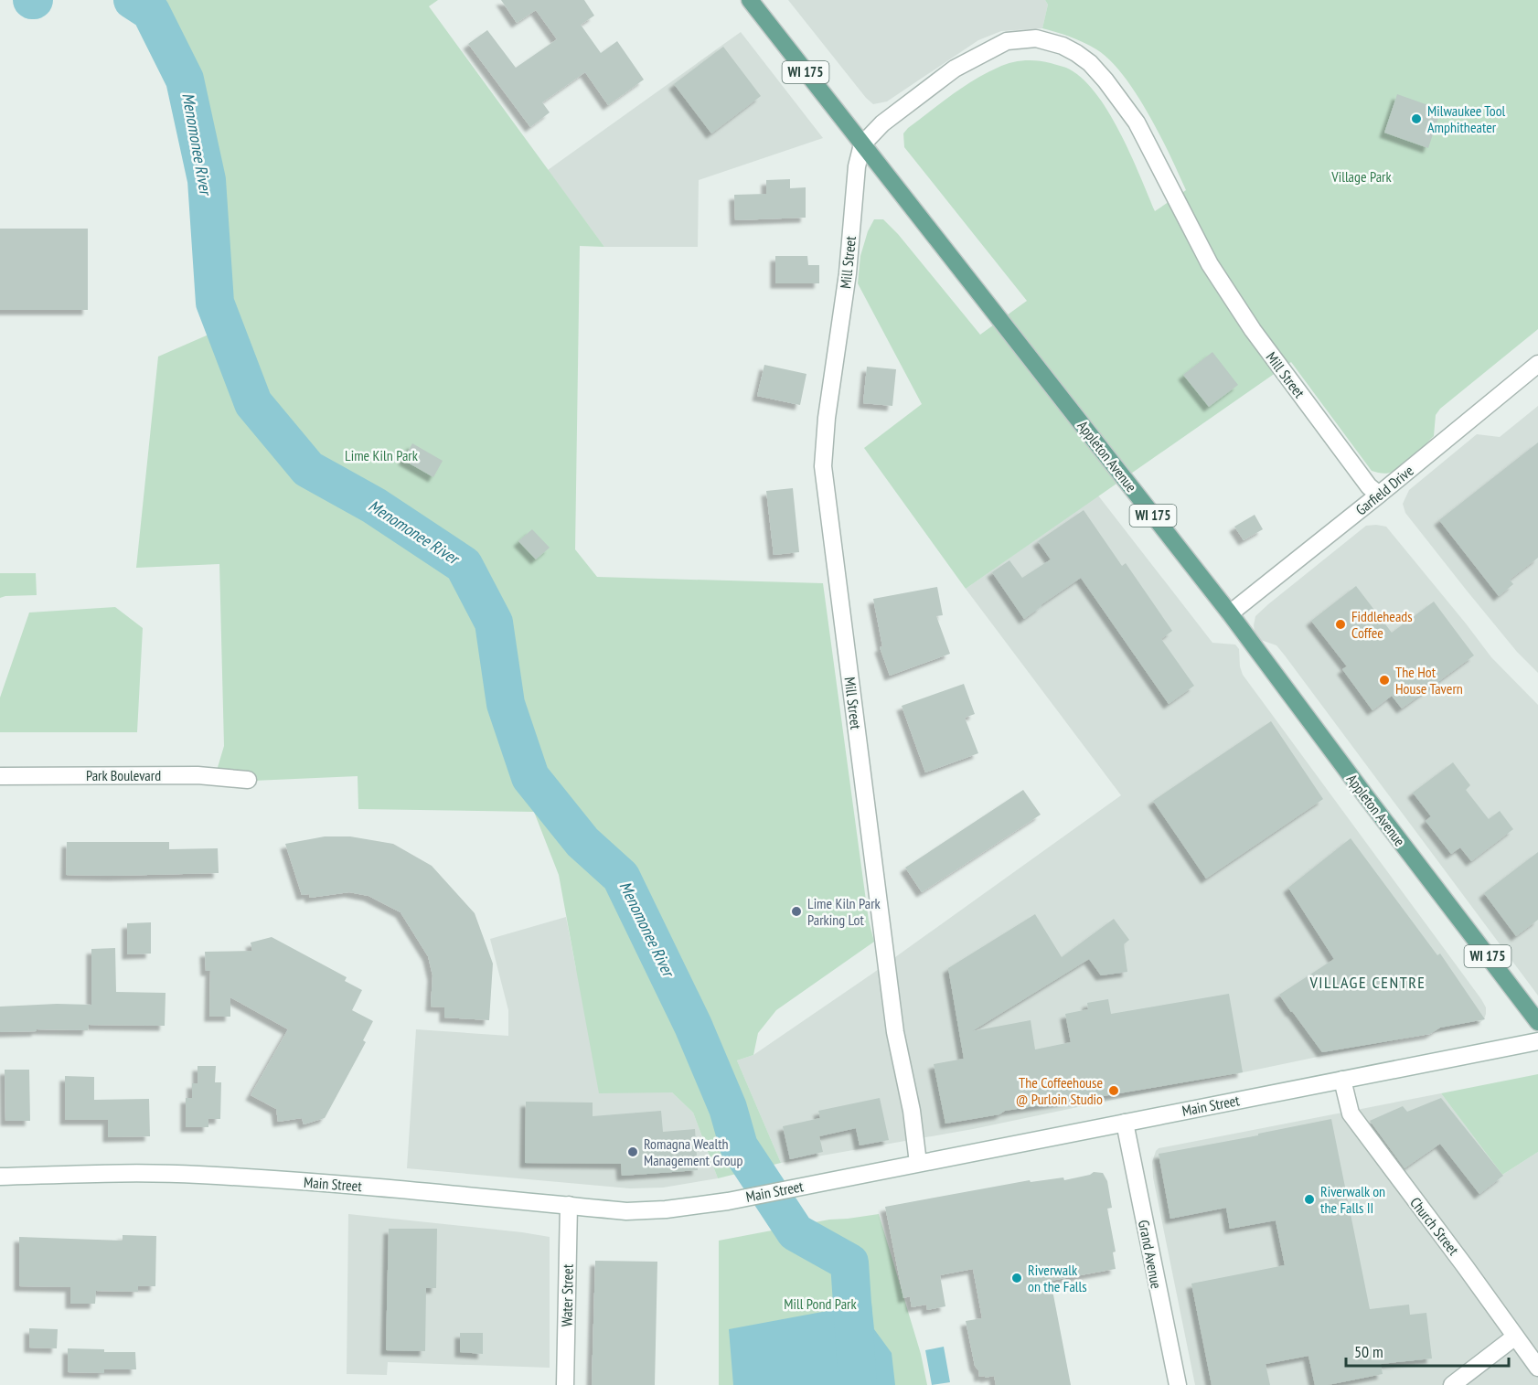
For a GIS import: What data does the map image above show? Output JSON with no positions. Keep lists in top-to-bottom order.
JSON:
{
  "streets": {
    "main road": ["WI 175", "Appleton Avenue"],
    "street": [
      "Mill Street",
      "Garfield Drive",
      "Park Boulevard",
      "Main Street",
      "Church Street",
      "Grand Avenue",
      "Water Street"
    ]
  },
  "crossings": [
    ["Mill Street", "Appleton Avenue"],
    ["Mill Street", "Garfield Drive"],
    ["Mill Street", "Main Street"],
    ["Appleton Avenue", "Garfield Drive"],
    ["Main Street", "Church Street"],
    ["Main Street", "Grand Avenue"],
    ["Main Street", "Water Street"]
  ],
  "districts": ["VILLAGE CENTRE"],
  "water": ["Menomonee River"],
  "parks": ["Village Park", "Lime Kiln Park", "Mill Pond Park"],
  "places": [
    "Milwaukee Tool Amphitheater",
    "Fiddleheads Coffee",
    "The Hot House Tavern",
    "Lime Kiln Park Parking Lot",
    "The Coffeehouse @ Purloin Studio",
    "Romagna Wealth Management Group",
    "Riverwalk on the Falls II",
    "Riverwalk on the Falls"
  ],
  "scale_bar": "50 m"
}
